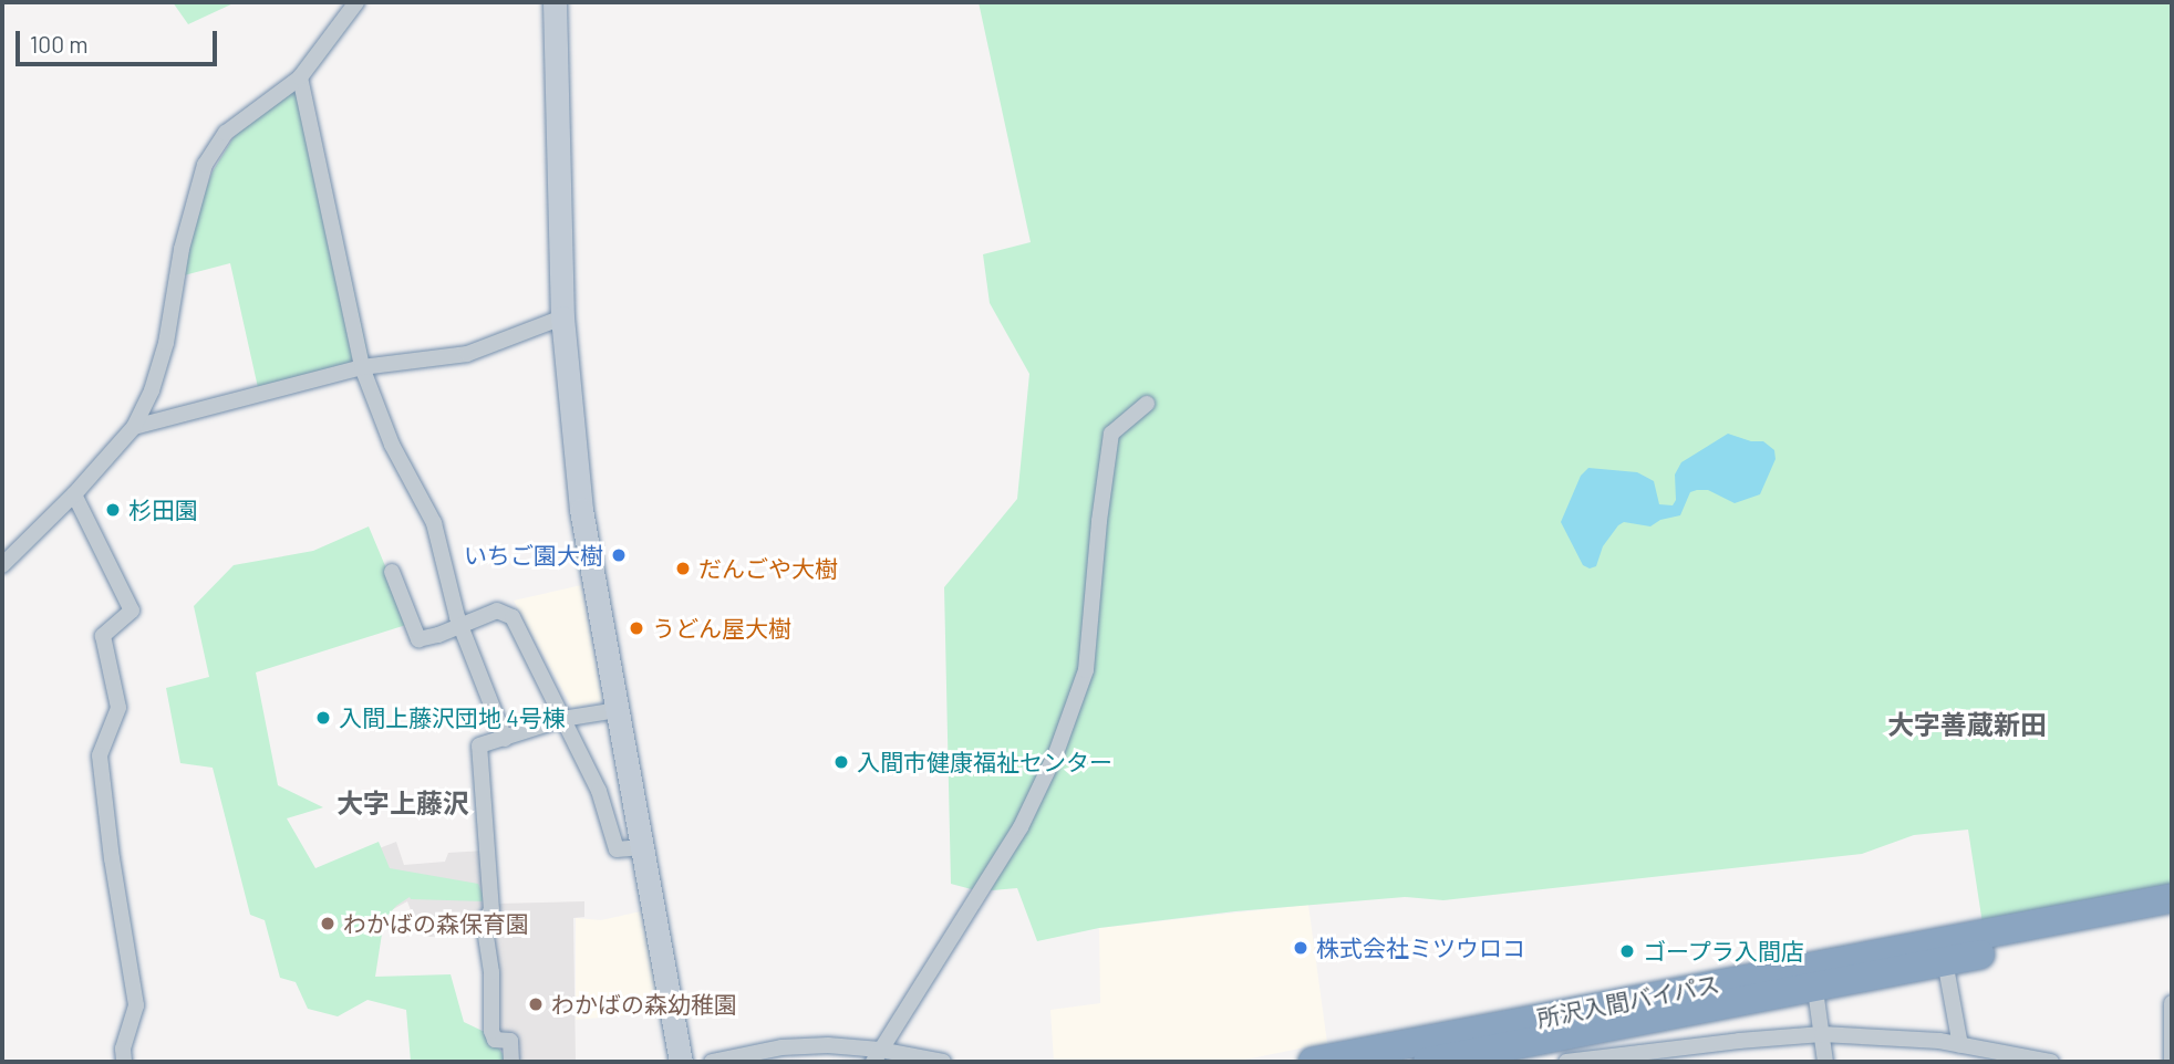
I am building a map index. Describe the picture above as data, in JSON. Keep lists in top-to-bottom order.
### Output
{
  "streets": {
    "highway": ["所沢入間バイパス"]
  },
  "districts": ["大字善蔵新田", "大字上藤沢"],
  "places": [
    "杉田園",
    "いちご園大樹",
    "だんごや大樹",
    "うどん屋大樹",
    "入間上藤沢団地 4号棟",
    "入間市健康福祉センター",
    "わかばの森保育園",
    "株式会社ミツウロコ",
    "ゴープラ入間店",
    "わかばの森幼稚園"
  ],
  "scale_bar": "100 m"
}
